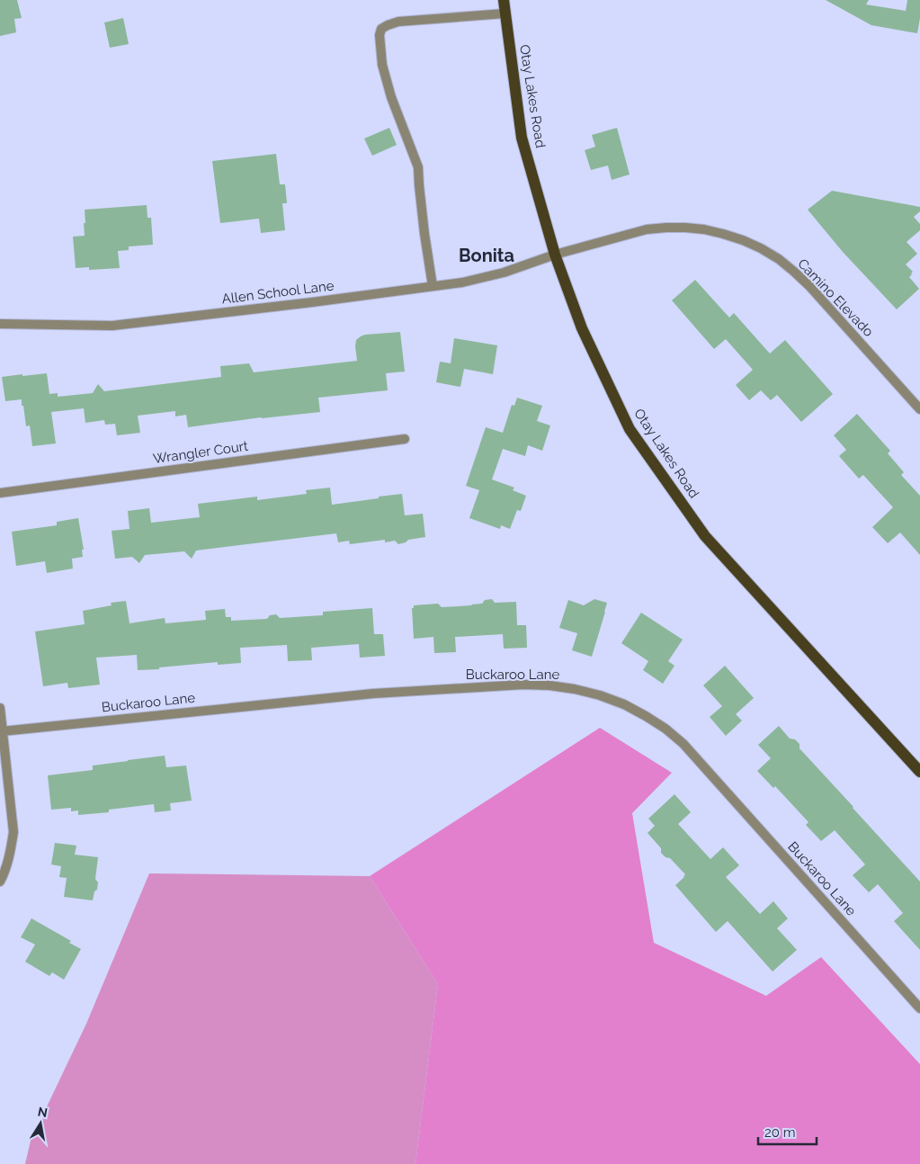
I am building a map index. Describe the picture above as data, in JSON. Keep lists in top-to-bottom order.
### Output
{
  "streets": {
    "main road": ["Otay Lakes Road"],
    "street": [
      "Allen School Lane",
      "Camino Elevado",
      "Wrangler Court",
      "Buckaroo Lane"
    ]
  },
  "crossings": [
    ["Otay Lakes Road", "Allen School Lane"],
    ["Otay Lakes Road", "Camino Elevado"],
    ["Allen School Lane", "Camino Elevado"]
  ],
  "districts": ["Bonita"],
  "scale_bar": "20 m",
  "north": "top"
}
